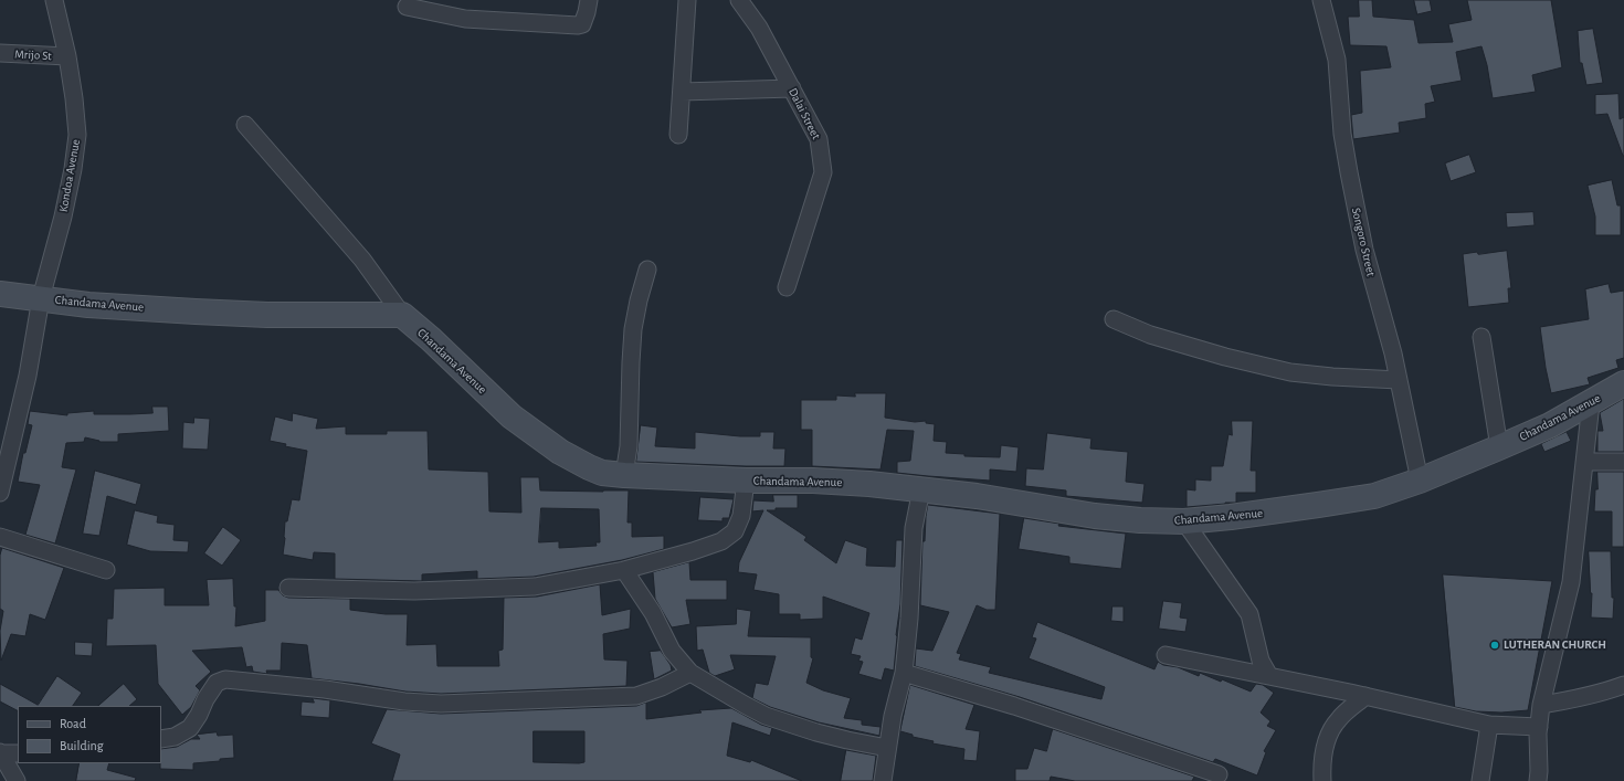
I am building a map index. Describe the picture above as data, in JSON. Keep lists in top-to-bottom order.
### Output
{
  "streets": {
    "street": [
      "Mrijo St",
      "Dalai Street",
      "Kondoa Avenue",
      "Songoro Street",
      "Chandama Avenue"
    ]
  },
  "crossings": [
    ["Mrijo St", "Kondoa Avenue"],
    ["Kondoa Avenue", "Chandama Avenue"],
    ["Songoro Street", "Chandama Avenue"]
  ],
  "places": ["LUTHERAN CHURCH"],
  "legend": ["Road", "Building"]
}
